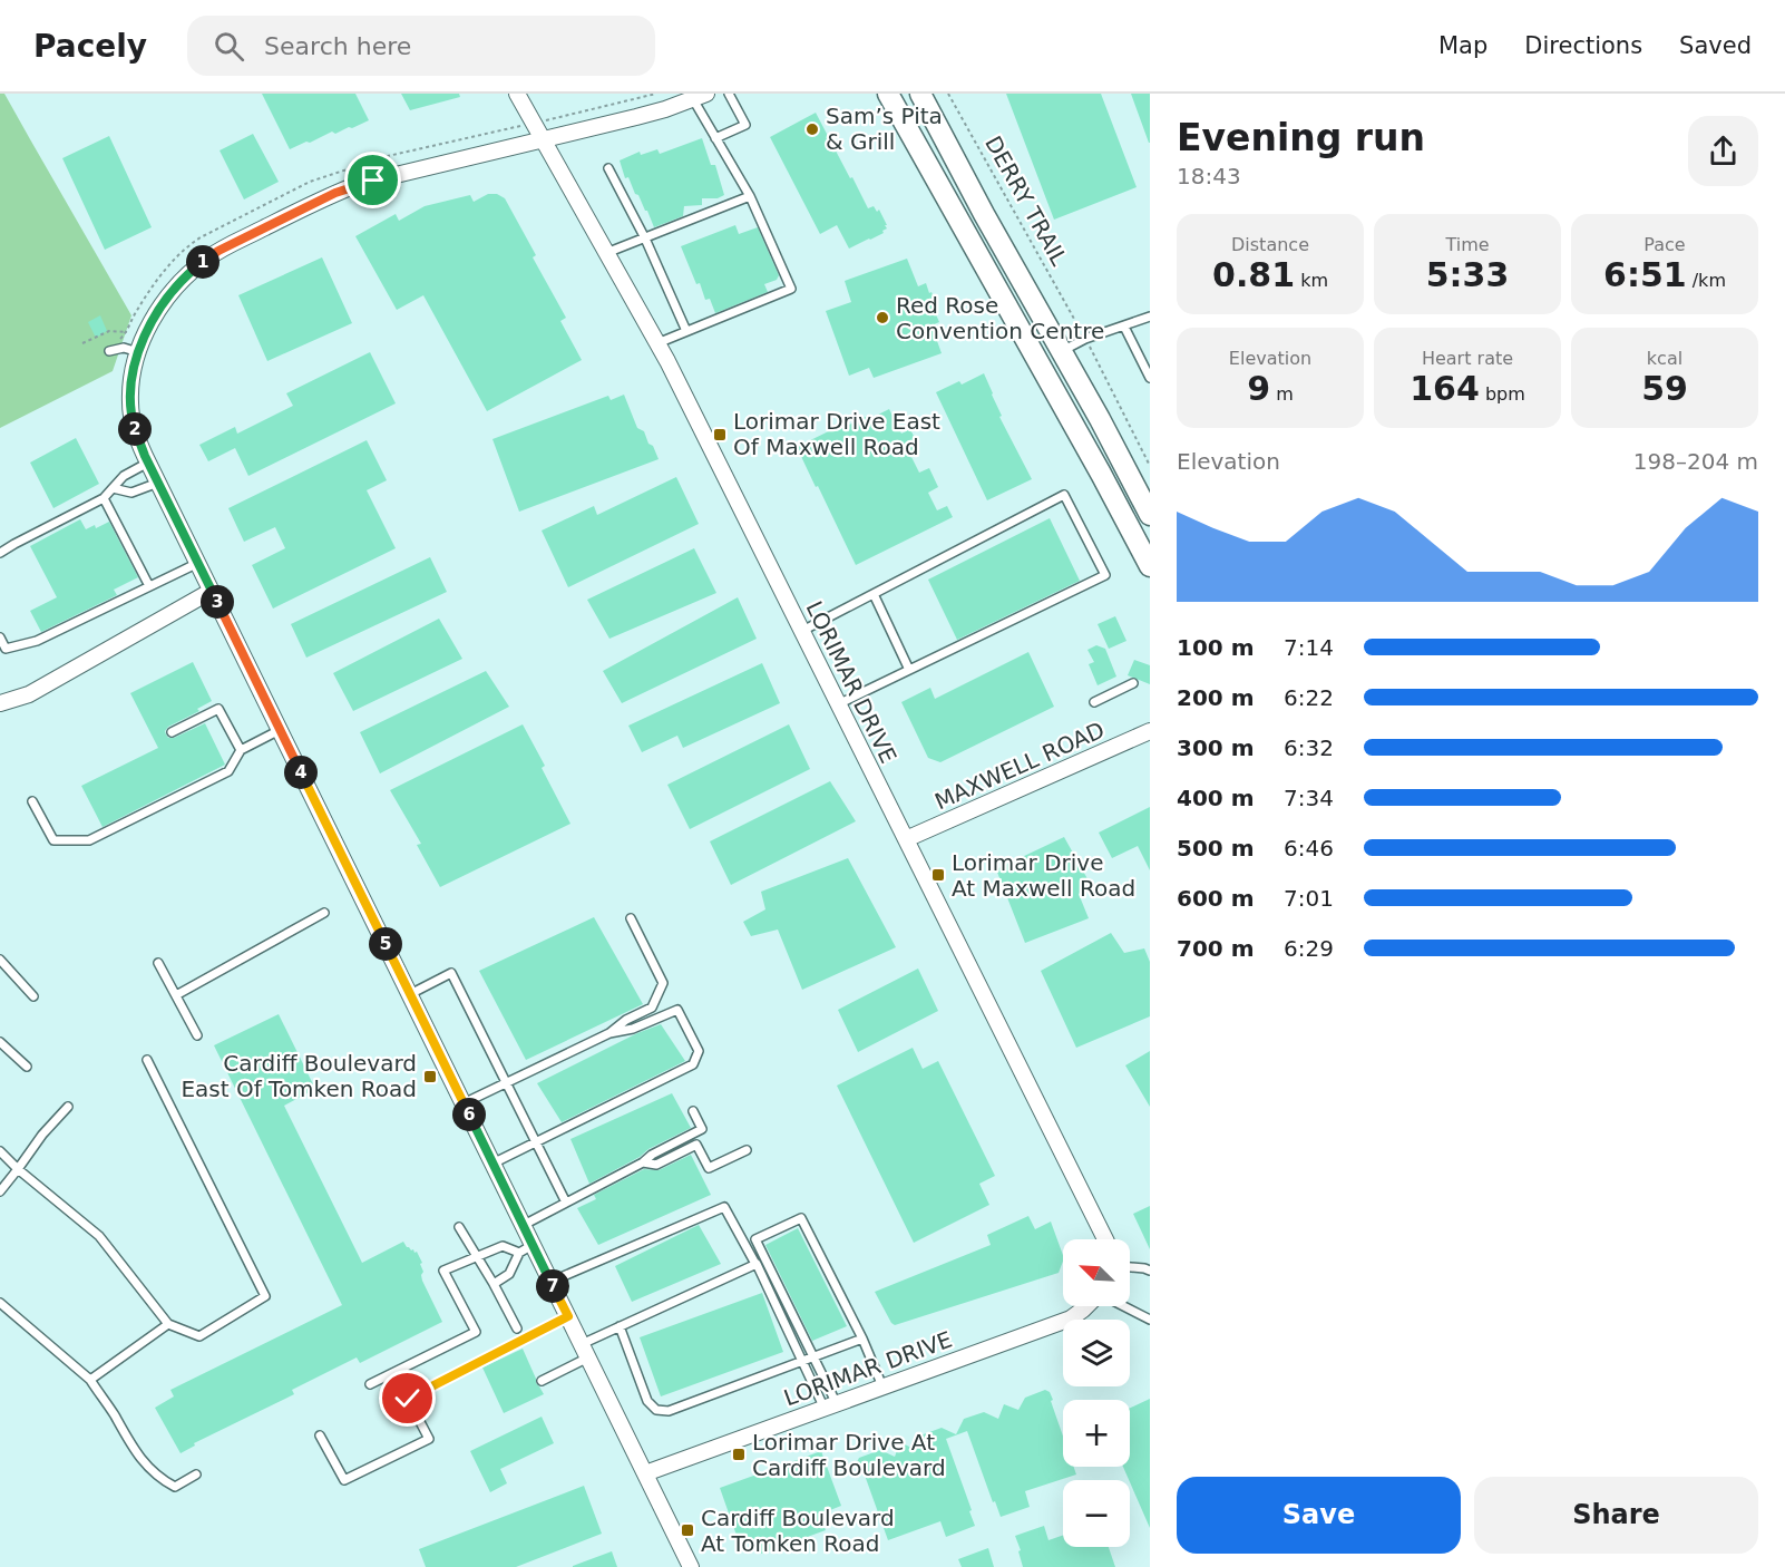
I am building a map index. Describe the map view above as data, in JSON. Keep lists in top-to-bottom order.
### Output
{
  "streets": {
    "street": ["LORIMAR DRIVE", "MAXWELL ROAD"],
    "path": ["DERRY TRAIL"]
  },
  "crossings": [
    ["LORIMAR DRIVE", "MAXWELL ROAD"]
  ],
  "places": {
    "other": ["Sam’s Pita & Grill", "Red Rose Convention Centre"],
    "transit": [
      "Lorimar Drive East Of Maxwell Road",
      "Lorimar Drive At Maxwell Road",
      "Cardiff Boulevard East Of Tomken Road",
      "Lorimar Drive At Cardiff Boulevard",
      "Cardiff Boulevard At Tomken Road"
    ]
  },
  "north": "top left",
  "page": {
    "header": "Pacely",
    "search": "Search here",
    "nav": ["Map", "Directions", "Saved"],
    "heading": ["Evening run", "18:43"],
    "stats": [
      ["Distance", "0.81 km"],
      ["Time", "5:33"],
      ["Pace", "6:51 /km"],
      ["Elevation", "9 m"],
      ["Heart rate", "164 bpm"],
      ["kcal", "59"]
    ],
    "pins": [
      "1",
      "2",
      "3",
      "4",
      "5",
      "6",
      "7"
    ],
    "chart": ["Elevation", "198–204 m"],
    "list": [
      {
        "name": "100 m",
        "note": "7:14"
      },
      {
        "name": "200 m",
        "note": "6:22"
      },
      {
        "name": "300 m",
        "note": "6:32"
      },
      {
        "name": "400 m",
        "note": "7:34"
      },
      {
        "name": "500 m",
        "note": "6:46"
      },
      {
        "name": "600 m",
        "note": "7:01"
      },
      {
        "name": "700 m",
        "note": "6:29"
      }
    ],
    "map_buttons": ["+", "−"],
    "buttons": ["Save", "Share"]
  }
}
